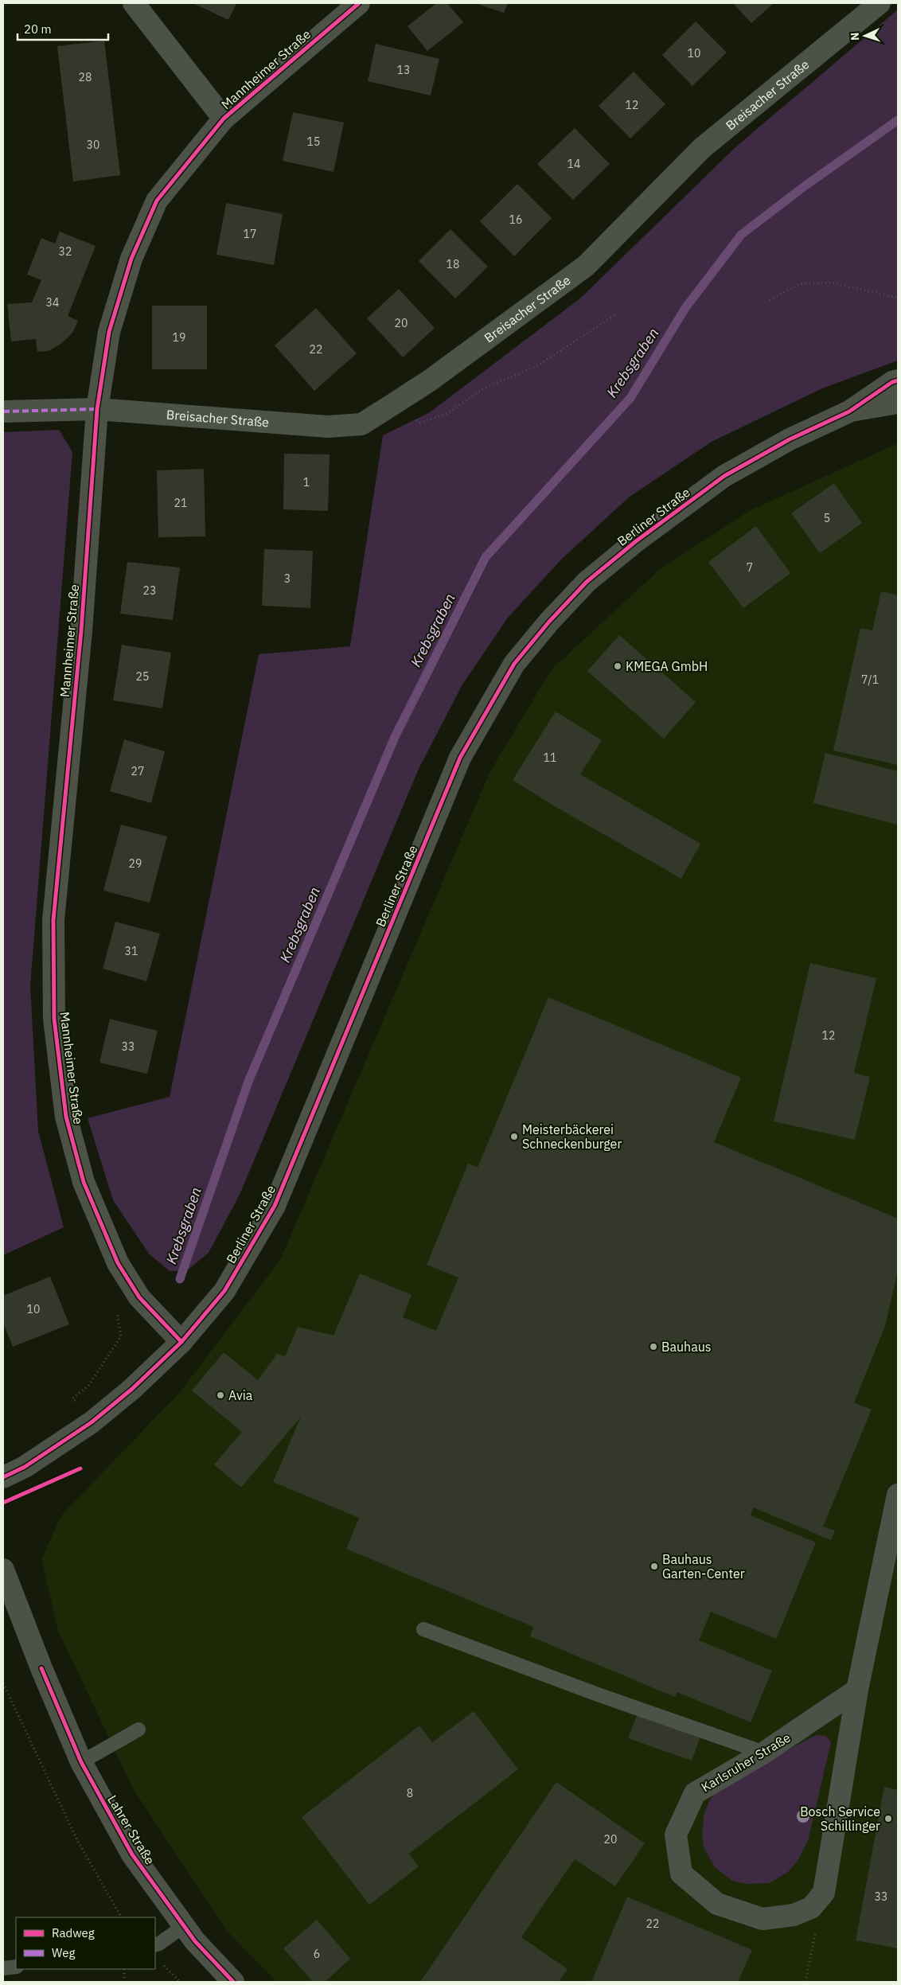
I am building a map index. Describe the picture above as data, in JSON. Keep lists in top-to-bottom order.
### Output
{
  "streets": {
    "street": [
      "Mannheimer Straße",
      "Breisacher Straße",
      "Berliner Straße",
      "Karlsruher Straße",
      "Lahrer Straße"
    ]
  },
  "crossings": [
    ["Mannheimer Straße", "Breisacher Straße"],
    ["Mannheimer Straße", "Berliner Straße"]
  ],
  "water": ["Krebsgraben"],
  "places": [
    "KMEGA GmbH",
    "Meisterbäckerei Schneckenburger",
    "Bauhaus",
    "Avia",
    "Bauhaus Garten-Center",
    "Bosch Service Schillinger"
  ],
  "house_numbers": [
    "10",
    "13",
    "28",
    "12",
    "15",
    "30",
    "14",
    "16",
    "17",
    "32",
    "18",
    "34",
    "20",
    "19",
    "22",
    "1",
    "21",
    "5",
    "7",
    "3",
    "23",
    "25",
    "7/1",
    "11",
    "27",
    "29",
    "31",
    "12",
    "33",
    "10",
    "8",
    "20",
    "33",
    "22",
    "6"
  ],
  "legend": ["Radweg", "Weg"],
  "scale_bar": "20 m",
  "north": "left"
}
